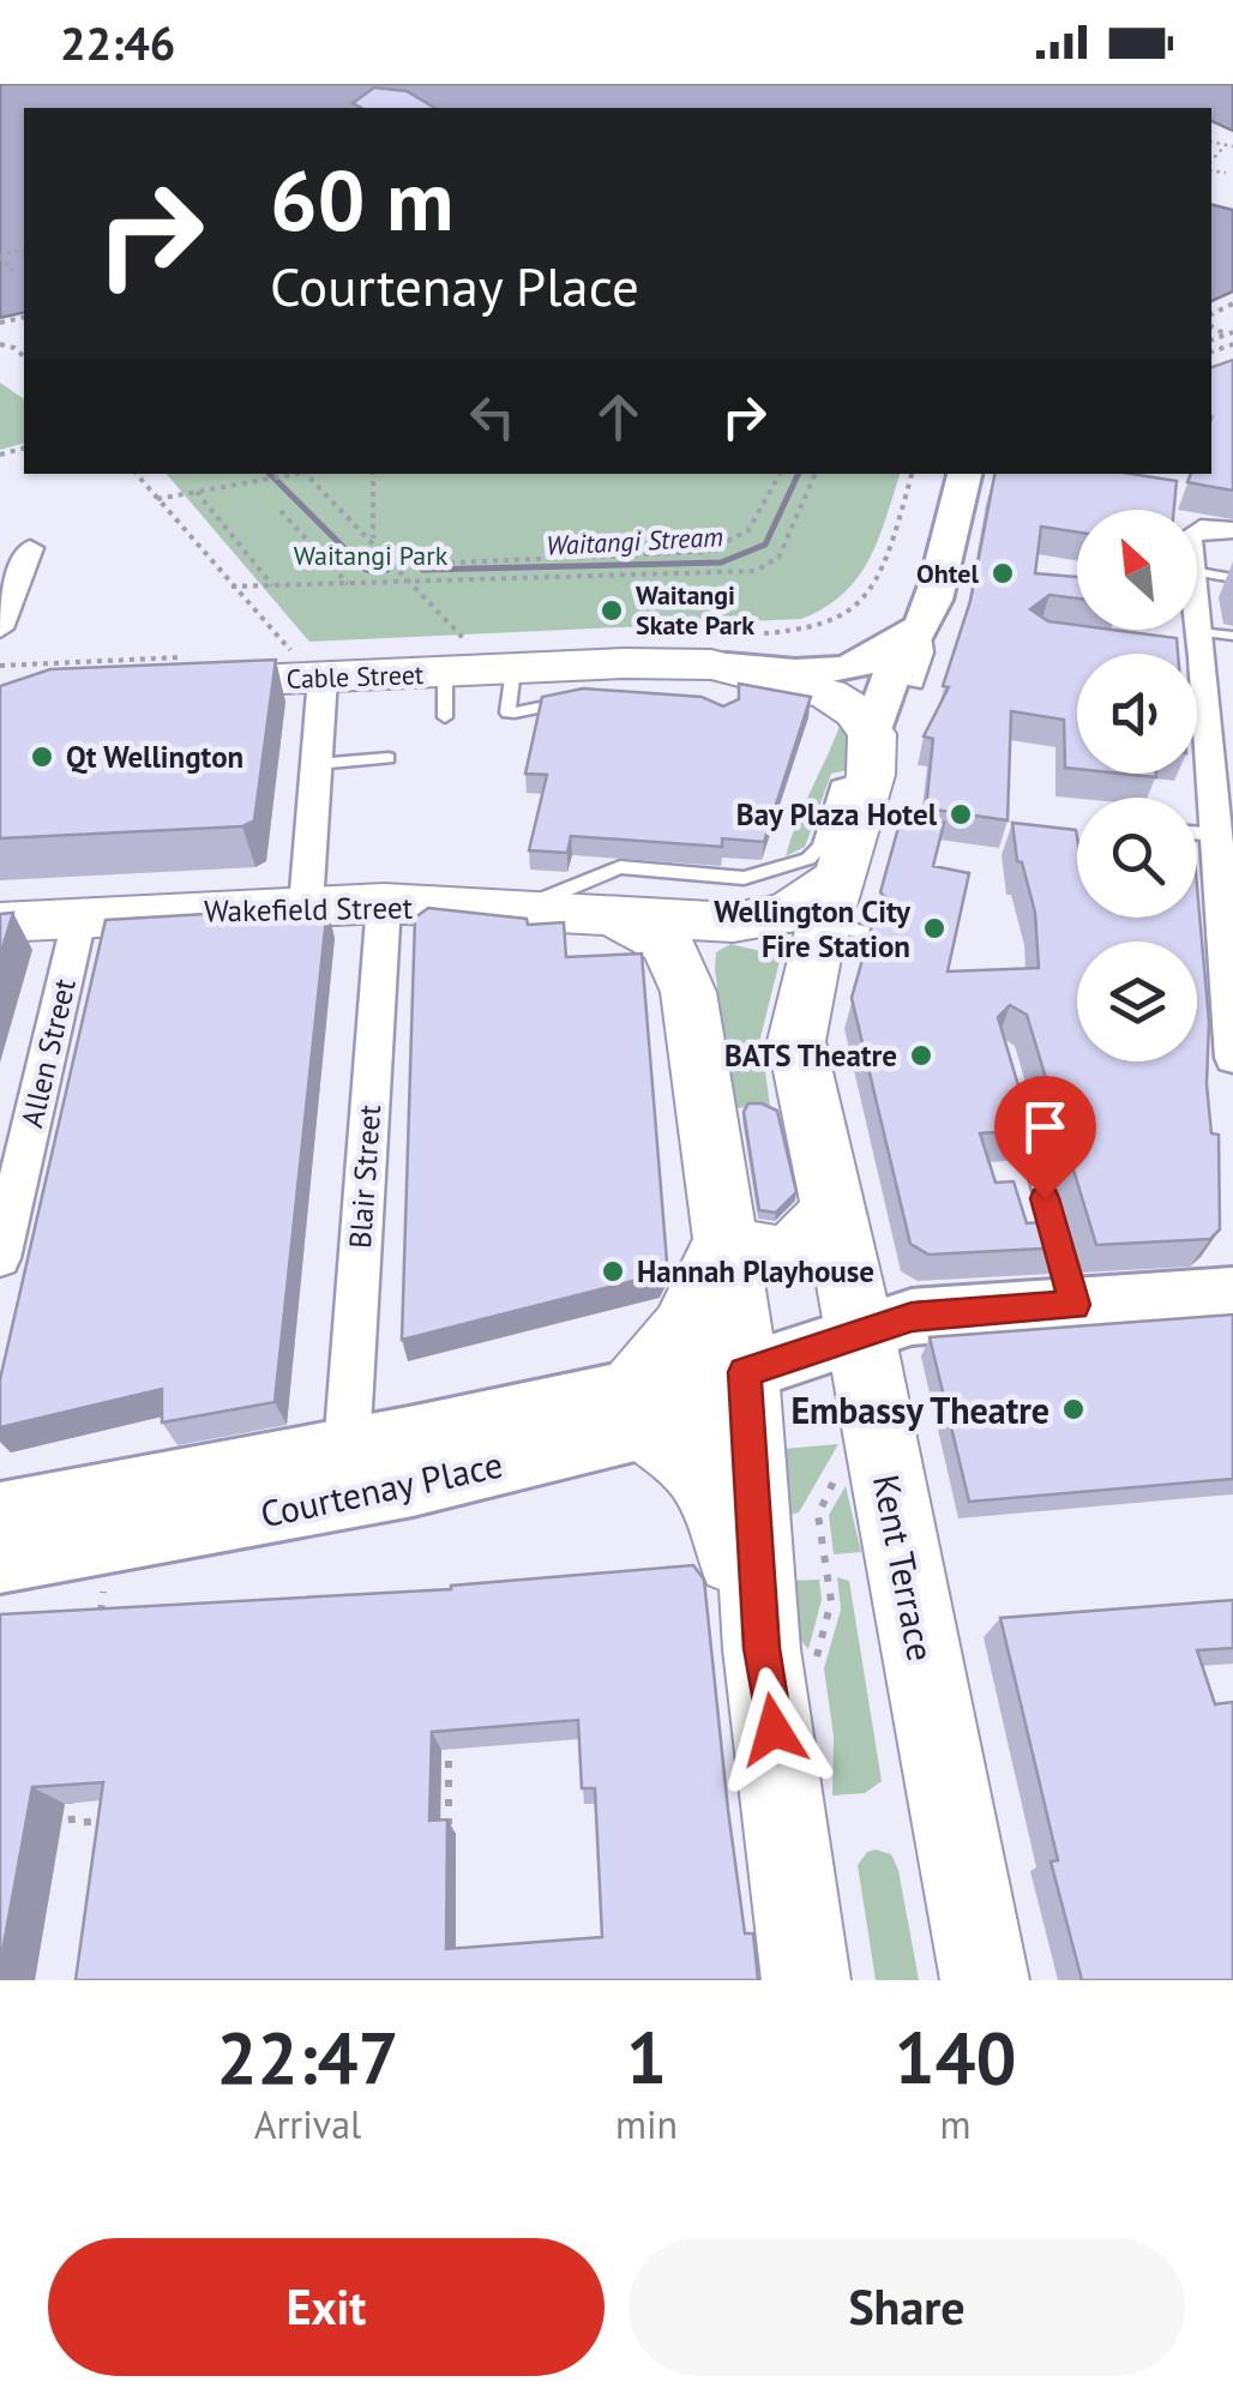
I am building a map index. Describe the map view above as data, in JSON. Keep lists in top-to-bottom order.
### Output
{
  "streets": {
    "main road": ["Cable Street", "Wakefield Street", "Kent Terrace"],
    "street": ["Allen Street", "Blair Street", "Courtenay Place"]
  },
  "crossings": [
    ["Cable Street", "Kent Terrace"],
    ["Wakefield Street", "Allen Street"],
    ["Wakefield Street", "Blair Street"],
    ["Wakefield Street", "Kent Terrace"],
    ["Blair Street", "Courtenay Place"],
    ["Courtenay Place", "Kent Terrace"]
  ],
  "water": ["Waitangi Stream"],
  "parks": ["Waitangi Park"],
  "places": [
    "Ohtel",
    "Waitangi Skate Park",
    "Qt Wellington",
    "Bay Plaza Hotel",
    "Wellington City Fire Station",
    "BATS Theatre",
    "Hannah Playhouse",
    "Embassy Theatre"
  ],
  "north": "top left",
  "page": {
    "status": "22:46",
    "turn": ["60 m", "Courtenay Place"],
    "eta": [
      "22:47",
      "Arrival",
      "1",
      "min",
      "140",
      "m"
    ],
    "buttons": ["Exit", "Share"]
  }
}
